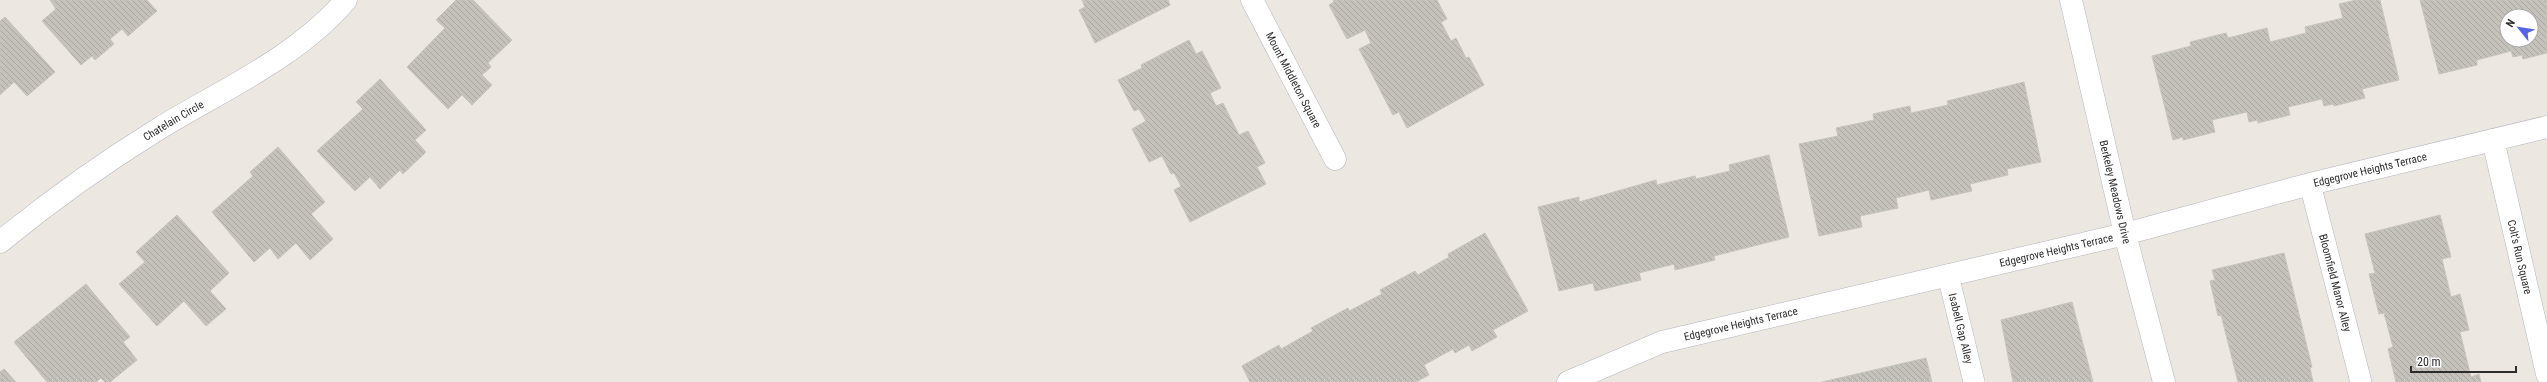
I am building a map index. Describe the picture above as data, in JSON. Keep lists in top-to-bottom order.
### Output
{
  "streets": {
    "street": [
      "Mount Middleton Square",
      "Chatelain Circle",
      "Edgegrove Heights Terrace",
      "Berkeley Meadows Drive",
      "Colt's Run Square"
    ],
    "lane": ["Bloomfield Manor Alley", "Isabell Gap Alley"]
  },
  "crossings": [
    ["Edgegrove Heights Terrace", "Berkeley Meadows Drive"],
    ["Edgegrove Heights Terrace", "Colt's Run Square"],
    ["Edgegrove Heights Terrace", "Bloomfield Manor Alley"],
    ["Edgegrove Heights Terrace", "Isabell Gap Alley"]
  ],
  "scale_bar": "20 m",
  "north": "top left"
}
